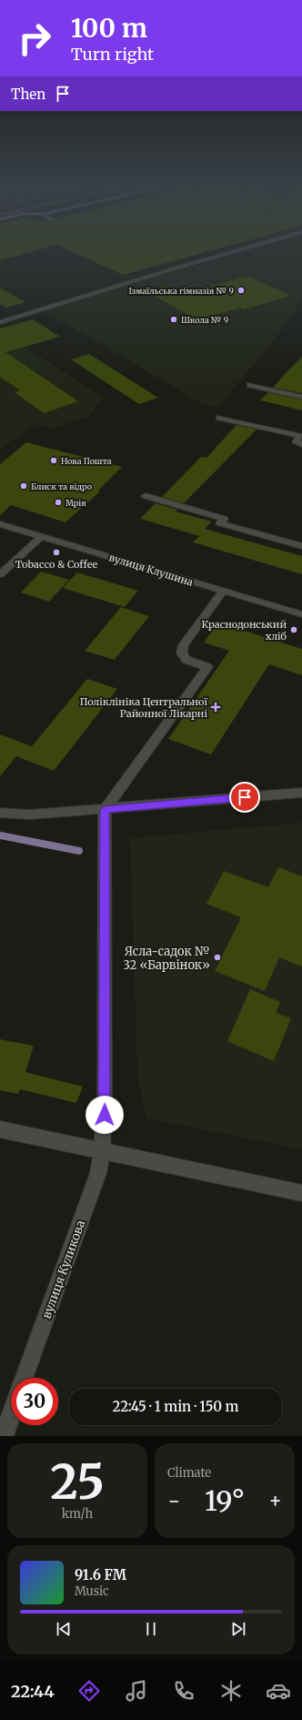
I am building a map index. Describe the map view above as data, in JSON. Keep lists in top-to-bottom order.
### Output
{
  "streets": {
    "street": ["вулиця Клушина", "вулиця Куликова"]
  },
  "places": {
    "other": [
      "Ізмаїльська гімназія № 9",
      "Школа № 9",
      "Нова Пошта",
      "Блиск та відро",
      "Мрія",
      "Tobacco & Coffee",
      "Краснодонський хліб",
      "Ясла-садок № 32 «Барвінок»"
    ],
    "health": ["Поліклініка Центральної Районної Лікарні"]
  },
  "page": {
    "turn": ["100 m", "Turn right"],
    "then": "Then",
    "limit": "30",
    "trip": "22:45 · 1 min · 150 m",
    "tile": [
      ["25", "km/h"],
      "Climate"
    ],
    "heat": ["−", "19°", "+"],
    "song": ["91.6 FM", "Music"],
    "tabs": "22:44"
  }
}
